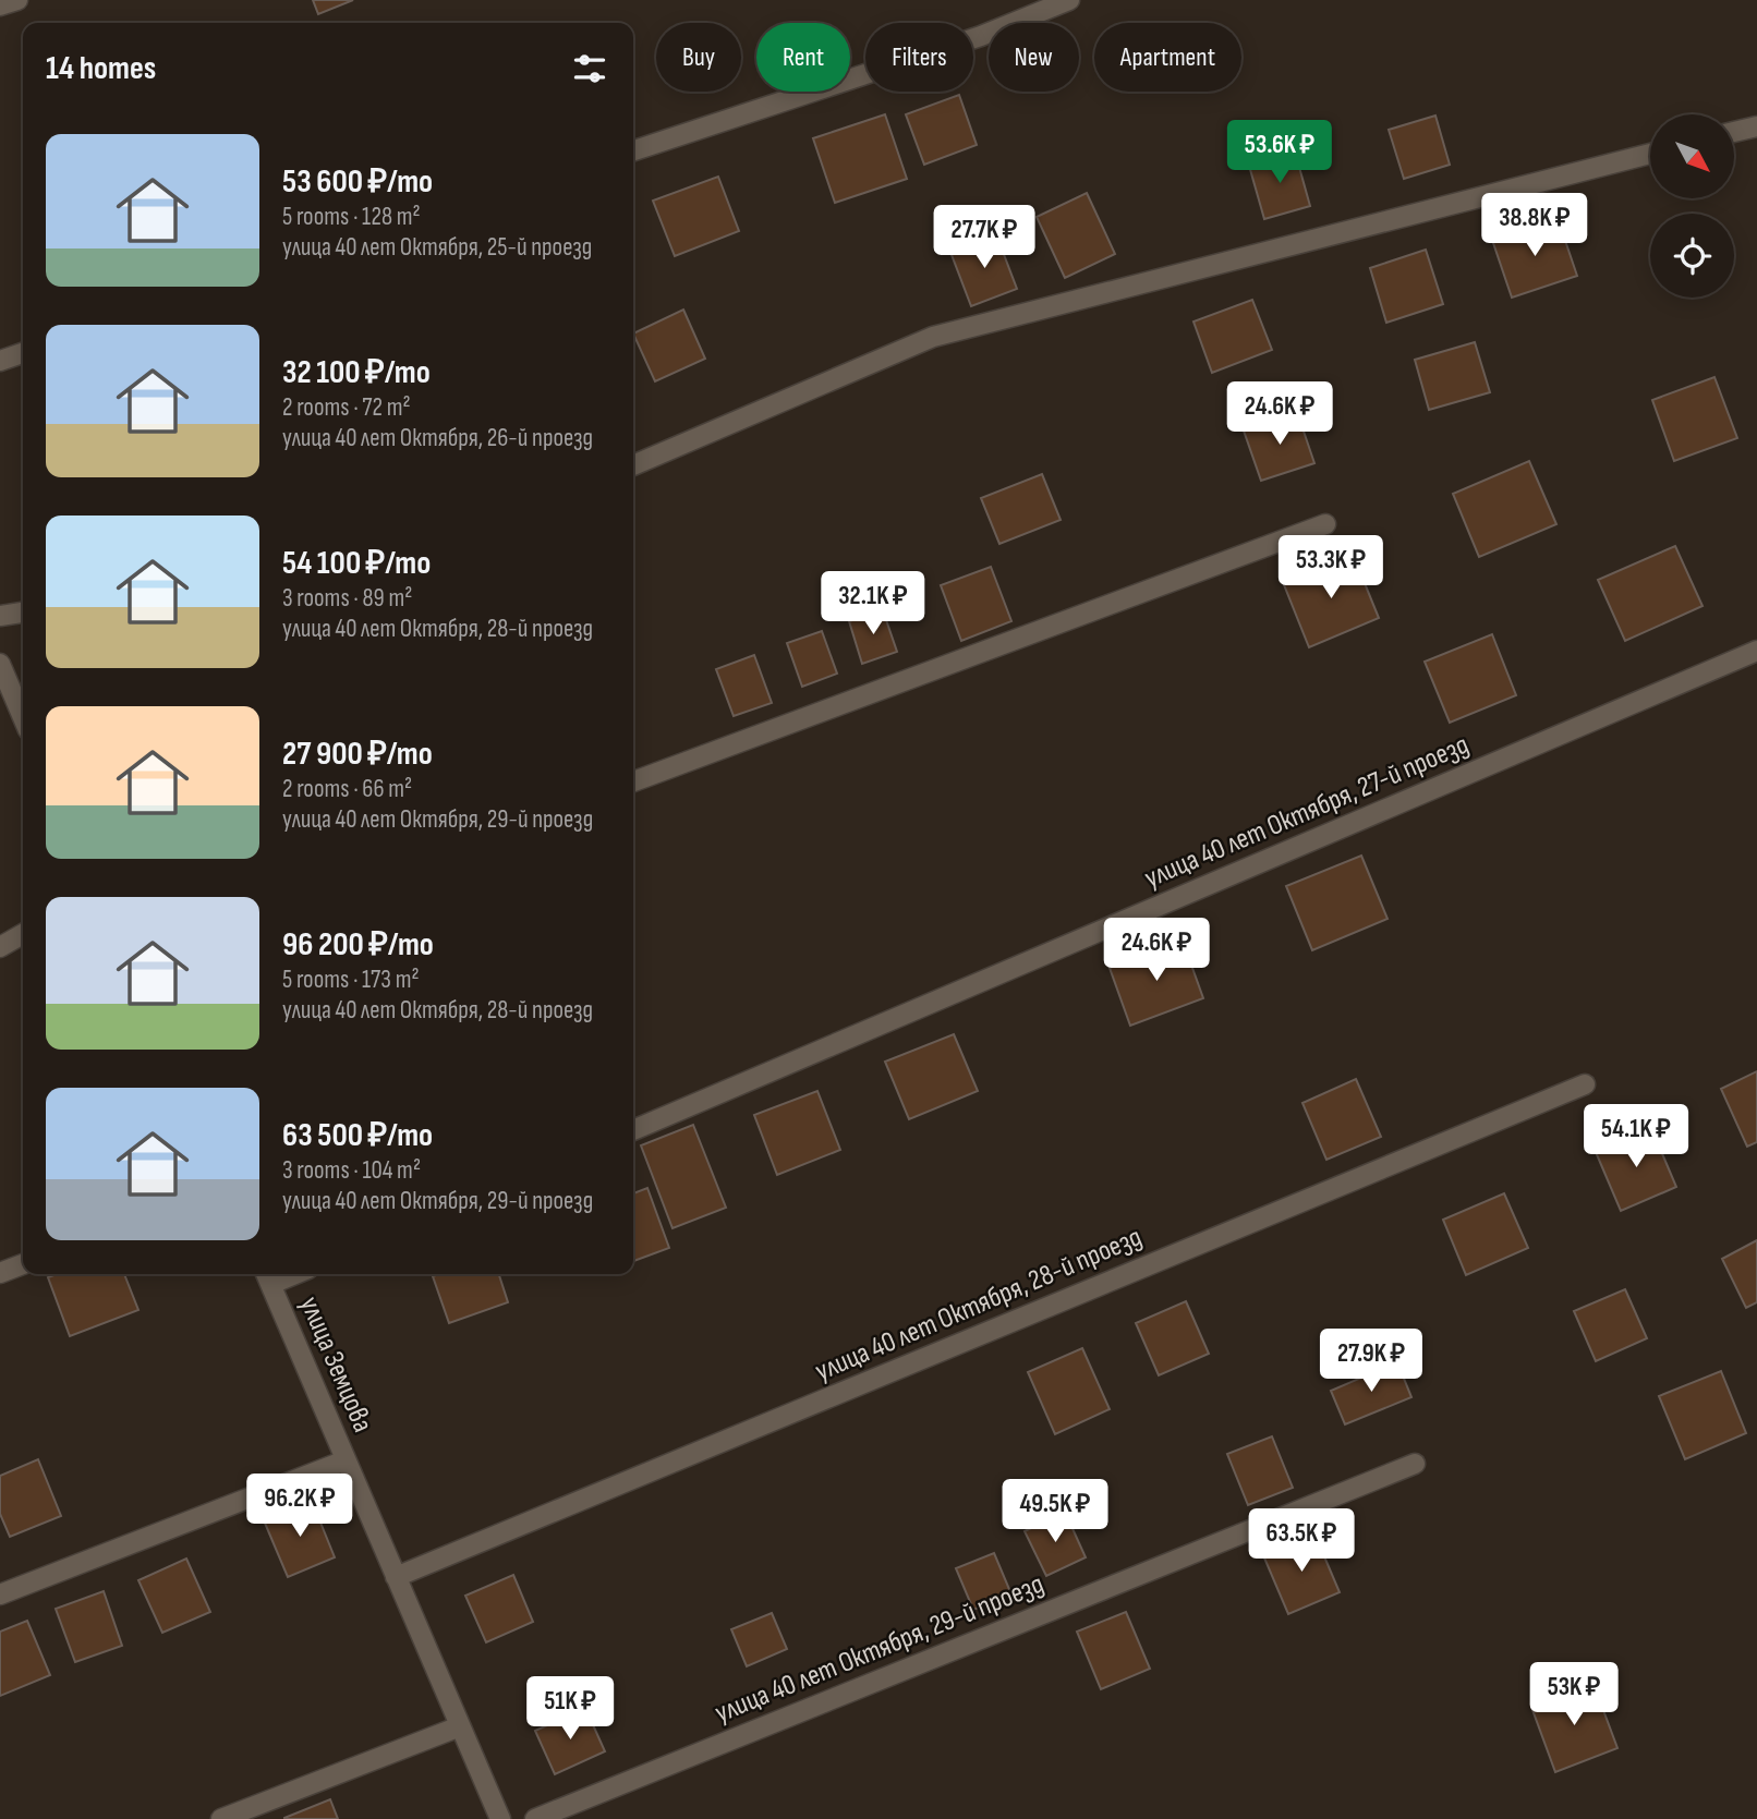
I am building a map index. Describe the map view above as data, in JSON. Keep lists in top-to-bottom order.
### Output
{
  "streets": {
    "street": [
      "улица 40 лет Октября, 27-й проезд",
      "улица 40 лет Октября, 28-й проезд",
      "улица Земцова",
      "улица 40 лет Октября, 29-й проезд"
    ]
  },
  "crossings": [
    ["улица 40 лет Октября, 28-й проезд", "улица Земцова"]
  ],
  "north": "bottom right",
  "page": {
    "chip": [
      "Buy",
      "Rent",
      "Filters",
      "New",
      "Apartment"
    ],
    "heading": "14 homes",
    "list": [
      {
        "name": "53 600 ₽/mo",
        "note": "5 rooms · 128 m² · улица 40 лет Октября, 25-й проезд"
      },
      {
        "name": "32 100 ₽/mo",
        "note": "2 rooms · 72 m² · улица 40 лет Октября, 26-й проезд"
      },
      {
        "name": "54 100 ₽/mo",
        "note": "3 rooms · 89 m² · улица 40 лет Октября, 28-й проезд"
      },
      {
        "name": "27 900 ₽/mo",
        "note": "2 rooms · 66 m² · улица 40 лет Октября, 29-й проезд"
      },
      {
        "name": "96 200 ₽/mo",
        "note": "5 rooms · 173 m² · улица 40 лет Октября, 28-й проезд"
      },
      {
        "name": "63 500 ₽/mo",
        "note": "3 rooms · 104 m² · улица 40 лет Октября, 29-й проезд"
      }
    ],
    "price": [
      "53.6K ₽",
      "38.8K ₽",
      "27.7K ₽",
      "24.6K ₽",
      "53.3K ₽",
      "32.1K ₽",
      "24.6K ₽",
      "54.1K ₽",
      "27.9K ₽",
      "96.2K ₽",
      "49.5K ₽",
      "63.5K ₽",
      "53K ₽",
      "51K ₽"
    ]
  }
}
